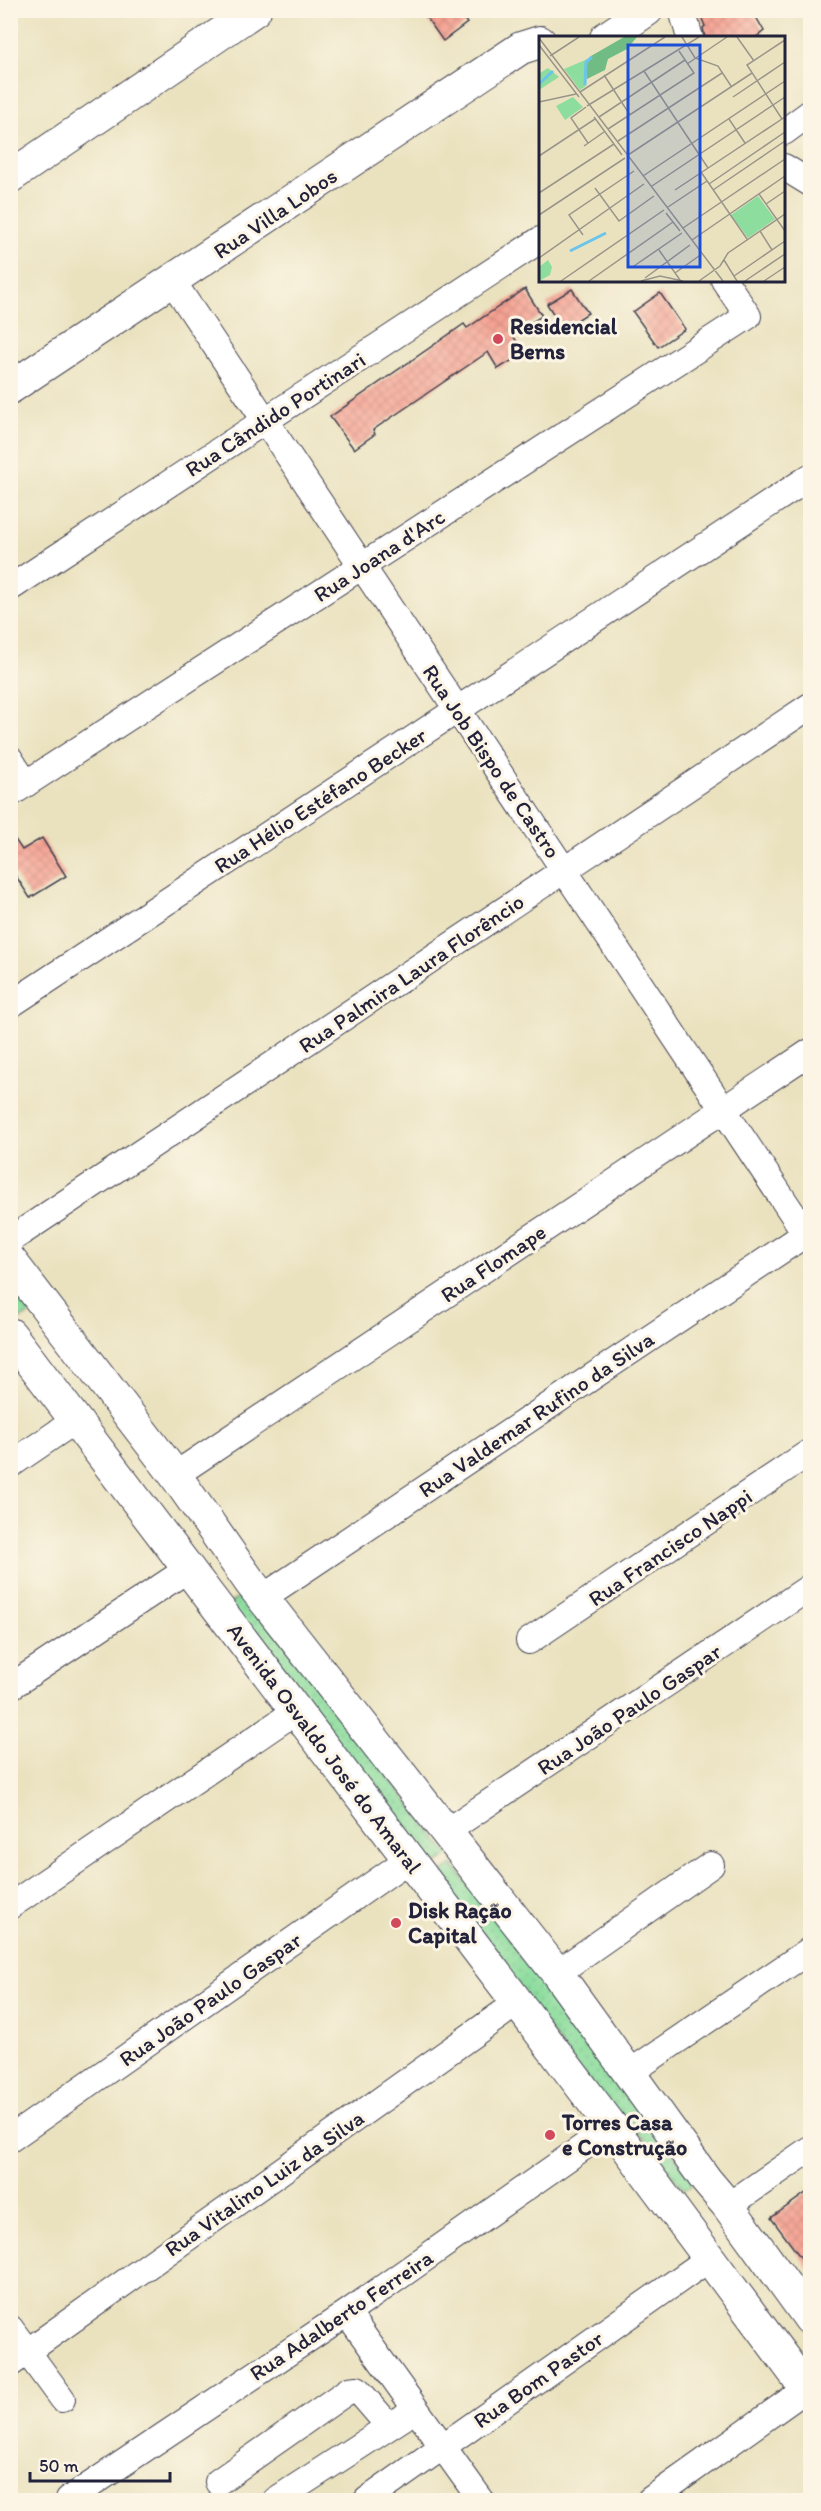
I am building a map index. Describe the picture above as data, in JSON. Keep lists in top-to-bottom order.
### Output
{
  "streets": {
    "main road": ["Rua Villa Lobos", "Avenida Osvaldo José do Amaral"],
    "street": [
      "Rua Cândido Portinari",
      "Rua Joana d'Arc",
      "Rua Job Bispo de Castro",
      "Rua Hélio Estéfano Becker",
      "Rua Palmira Laura Florêncio",
      "Rua Flomape",
      "Rua Valdemar Rufino da Silva",
      "Rua Francisco Nappi",
      "Rua João Paulo Gaspar",
      "Rua Vitalino Luiz da Silva",
      "Rua Adalberto Ferreira",
      "Rua Bom Pastor"
    ]
  },
  "crossings": [
    ["Rua Villa Lobos", "Rua Job Bispo de Castro"],
    ["Rua Cândido Portinari", "Rua Job Bispo de Castro"],
    ["Rua Joana d'Arc", "Rua Job Bispo de Castro"],
    ["Rua Job Bispo de Castro", "Rua Hélio Estéfano Becker"],
    ["Rua Job Bispo de Castro", "Rua Palmira Laura Florêncio"],
    ["Rua Job Bispo de Castro", "Rua Flomape"],
    ["Rua Job Bispo de Castro", "Rua Valdemar Rufino da Silva"],
    ["Rua Flomape", "Avenida Osvaldo José do Amaral"],
    ["Rua Valdemar Rufino da Silva", "Avenida Osvaldo José do Amaral"],
    ["Rua João Paulo Gaspar", "Avenida Osvaldo José do Amaral"],
    ["Avenida Osvaldo José do Amaral", "Rua Vitalino Luiz da Silva"],
    ["Avenida Osvaldo José do Amaral", "Rua Adalberto Ferreira"],
    ["Avenida Osvaldo José do Amaral", "Rua Bom Pastor"]
  ],
  "places": ["Residencial Berns", "Disk Ração Capital", "Torres Casa e Construção"],
  "scale_bar": "50 m"
}
